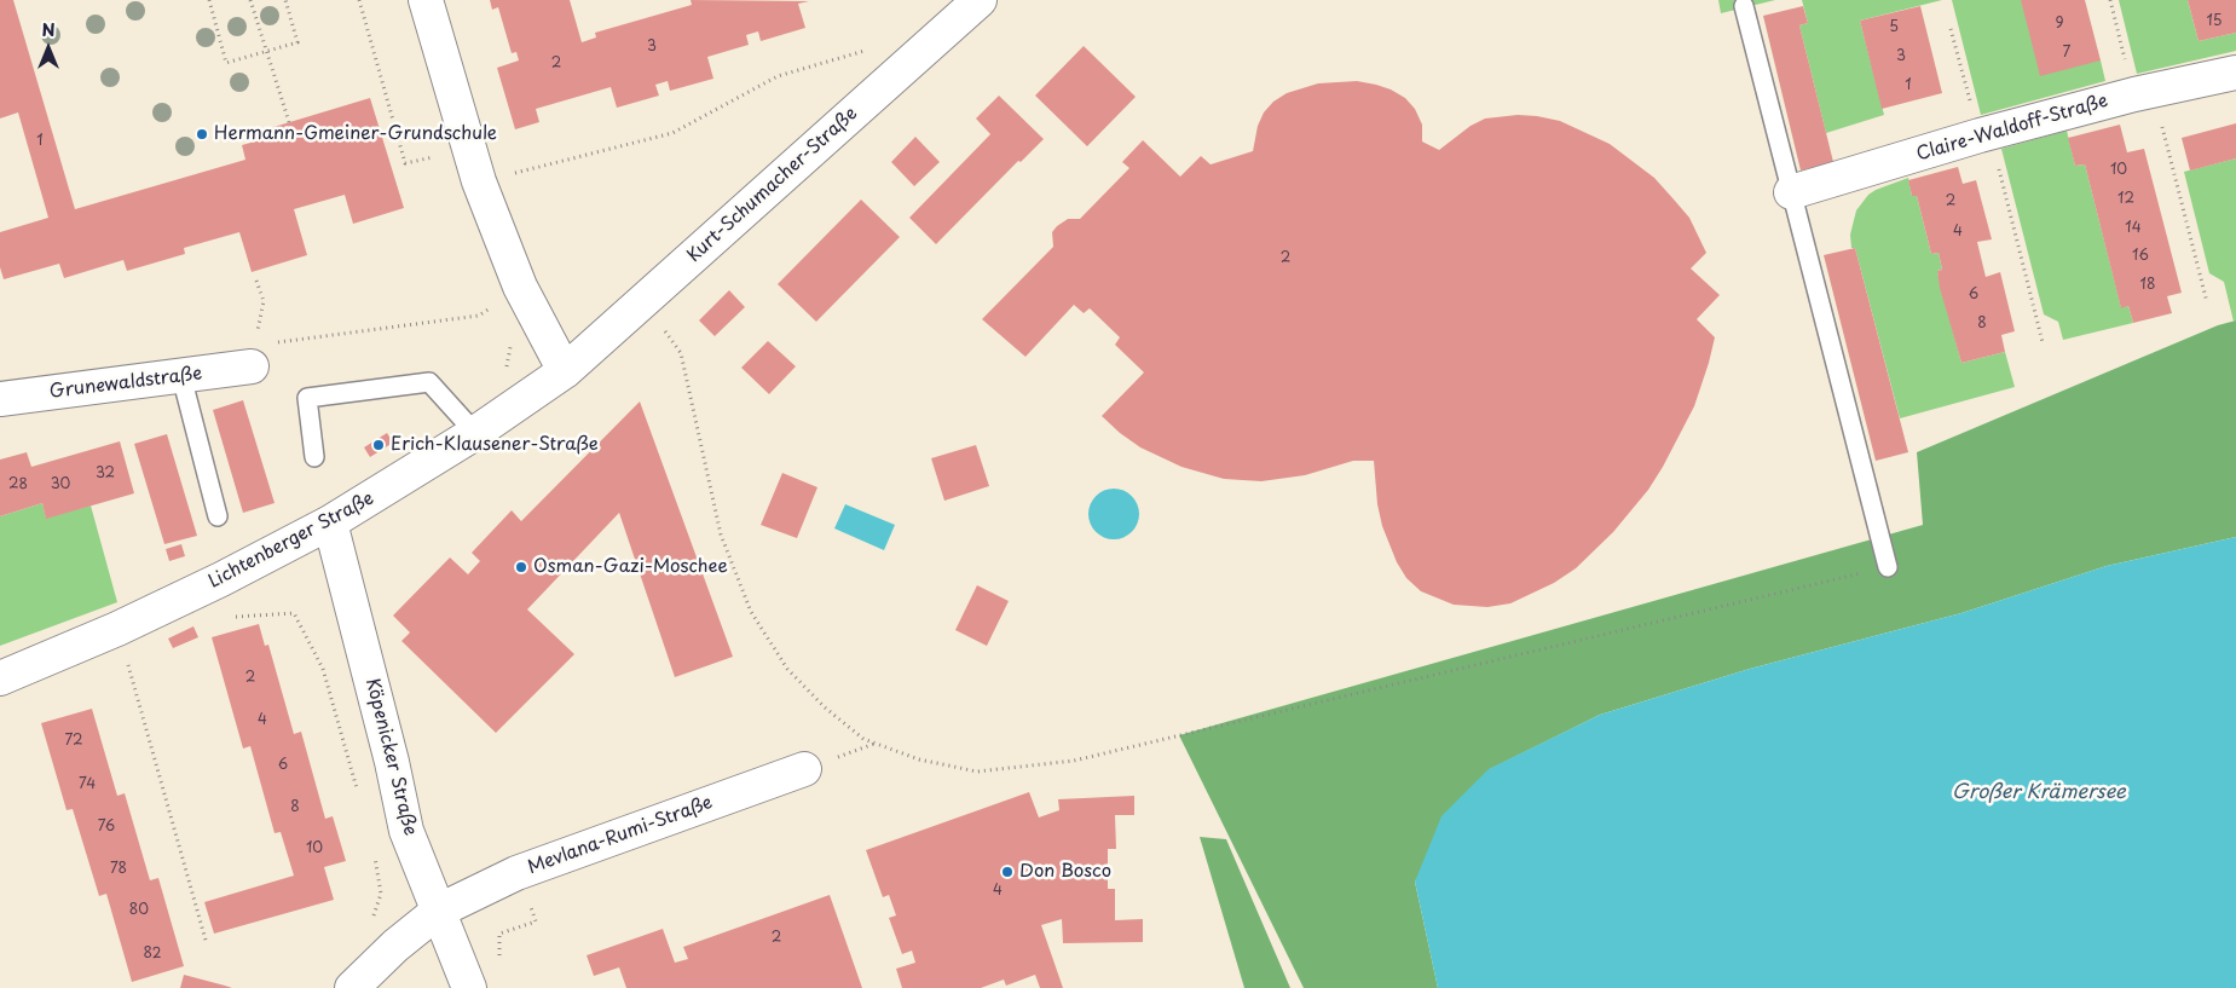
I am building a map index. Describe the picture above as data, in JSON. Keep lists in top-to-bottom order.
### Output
{
  "streets": {
    "street": [
      "Claire-Waldoff-Straße",
      "Kurt-Schumacher-Straße",
      "Grunewaldstraße",
      "Lichtenberger Straße",
      "Köpenicker Straße",
      "Mevlana-Rumi-Straße"
    ]
  },
  "crossings": [
    ["Kurt-Schumacher-Straße", "Lichtenberger Straße"],
    ["Lichtenberger Straße", "Köpenicker Straße"],
    ["Köpenicker Straße", "Mevlana-Rumi-Straße"]
  ],
  "water": ["Großer Krämersee"],
  "places": [
    "Hermann-Gmeiner-Grundschule",
    "Erich-Klausener-Straße",
    "Osman-Gazi-Moschee",
    "Don Bosco"
  ],
  "house_numbers": [
    "15",
    "9",
    "5",
    "3",
    "7",
    "3",
    "2",
    "1",
    "1",
    "10",
    "12",
    "2",
    "14",
    "4",
    "16",
    "2",
    "18",
    "6",
    "8",
    "32",
    "28",
    "30",
    "2",
    "4",
    "72",
    "6",
    "74",
    "8",
    "76",
    "10",
    "78",
    "4",
    "80",
    "2",
    "82"
  ],
  "north": "top"
}
